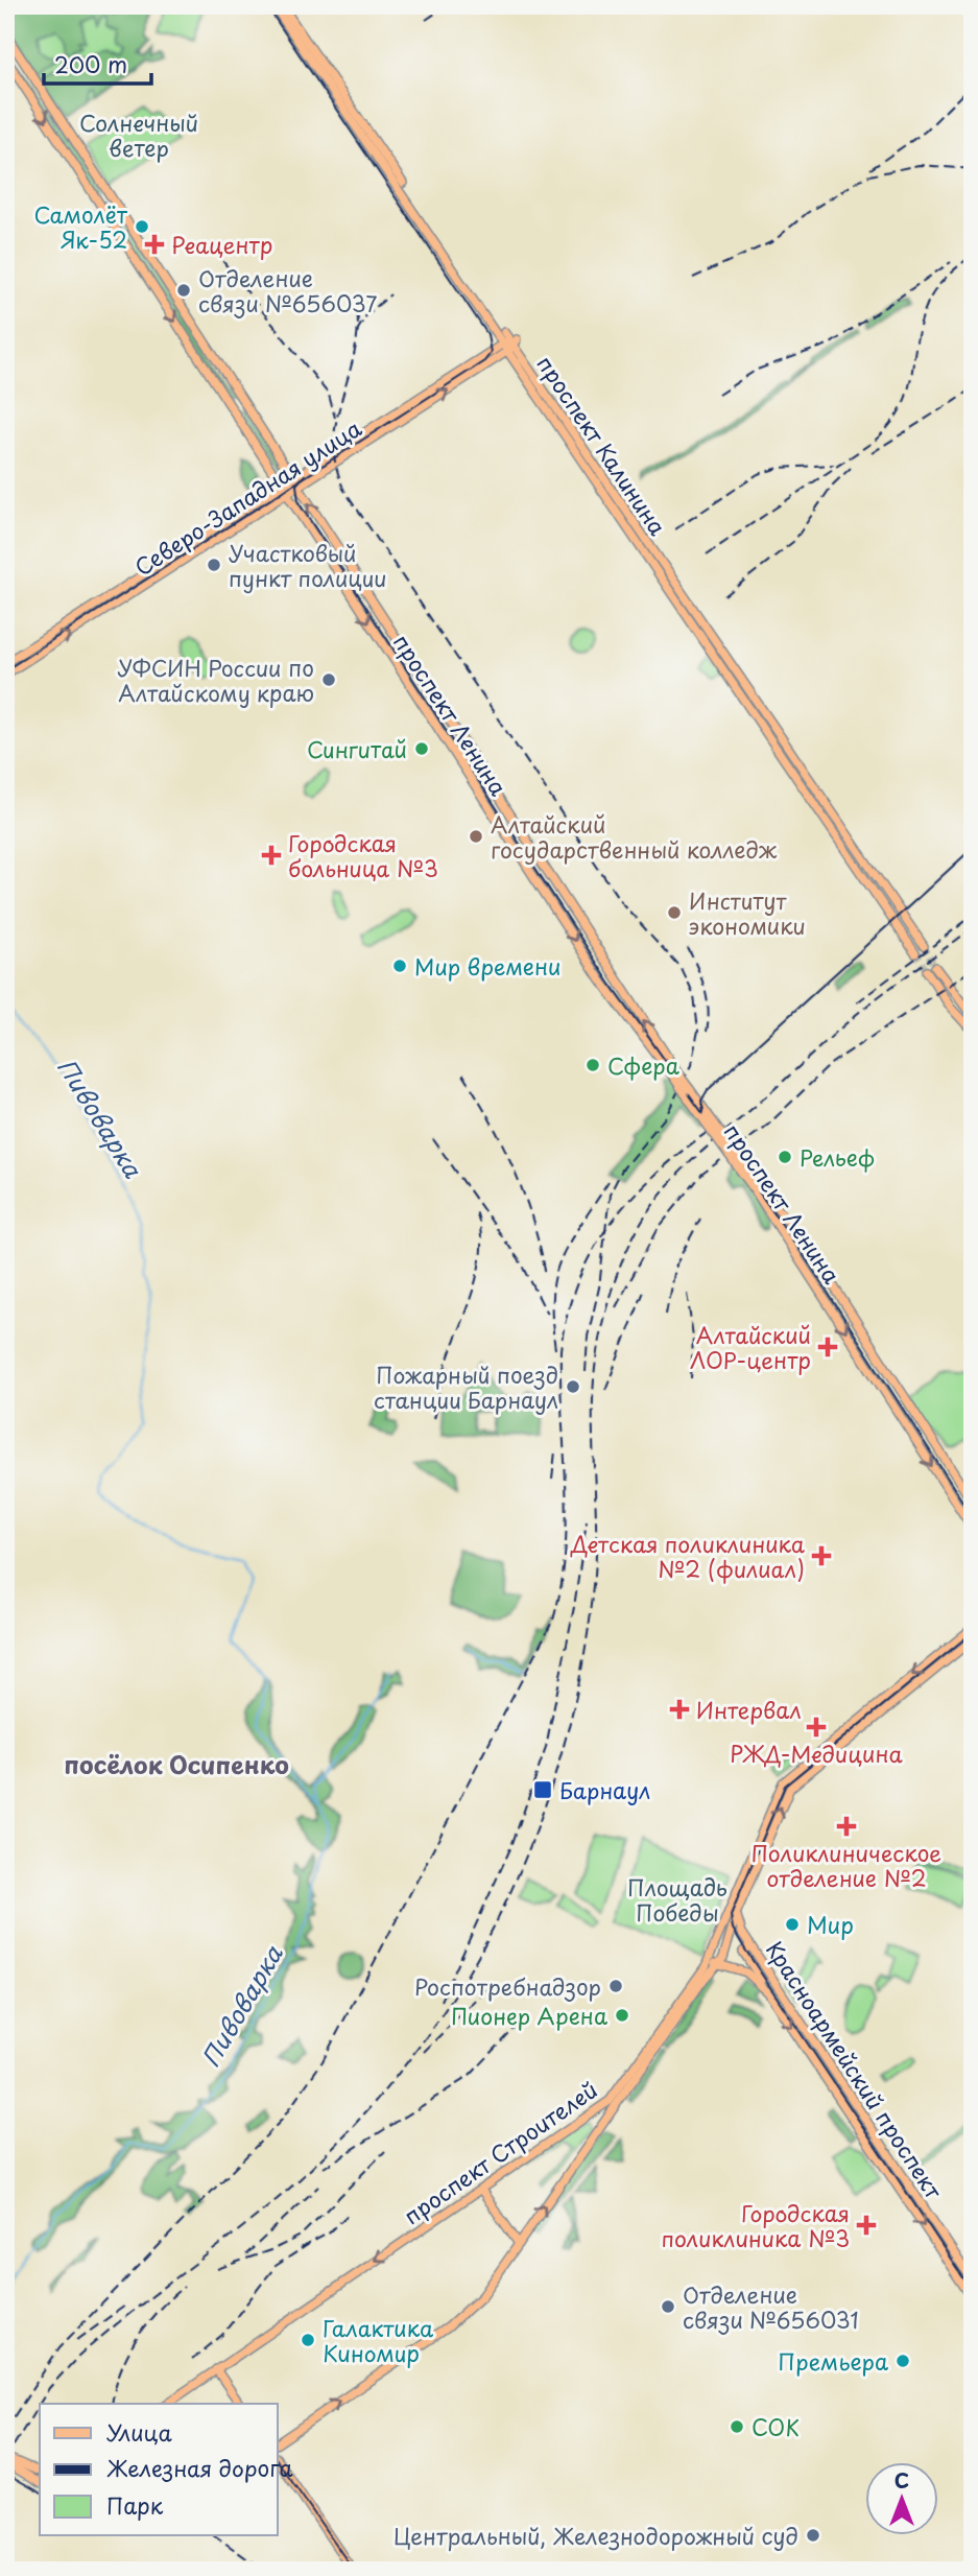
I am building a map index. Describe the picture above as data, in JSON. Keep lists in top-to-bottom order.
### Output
{
  "streets": {
    "main road": [
      "проспект Калинина",
      "Северо-Западная улица",
      "проспект Ленина",
      "Красноармейский проспект",
      "проспект Строителей"
    ]
  },
  "crossings": [
    ["проспект Калинина", "Северо-Западная улица"],
    ["Северо-Западная улица", "проспект Ленина"],
    ["Красноармейский проспект", "проспект Строителей"]
  ],
  "districts": ["посёлок Осипенко"],
  "water": ["Пивоварка"],
  "parks": ["Солнечный ветер", "Площадь Победы"],
  "places": {
    "other": [
      "Самолёт Як-52",
      "Отделение связи №656037",
      "Участковый пункт полиции",
      "УФСИН России по Алтайскому краю",
      "Сингитай",
      "Алтайский государственный колледж",
      "Институт экономики",
      "Мир времени",
      "Сфера",
      "Рельеф",
      "Пожарный поезд станции Барнаул",
      "Мир",
      "Роспотребнадзор",
      "Пионер Арена",
      "Отделение связи №656031",
      "Галактика Киномир",
      "Премьера",
      "СОК",
      "Центральный, Железнодорожный суд"
    ],
    "health": [
      "Реацентр",
      "Городская больница №3",
      "Алтайский ЛОР-центр",
      "Детская поликлиника №2 (филиал)",
      "Интервал",
      "РЖД-Медицина",
      "Поликлиническое отделение №2",
      "Городская поликлиника №3"
    ],
    "transit": ["Барнаул"]
  },
  "legend": ["Улица", "Железная дорога", "Парк"],
  "scale_bar": "200 m",
  "north": "top"
}
